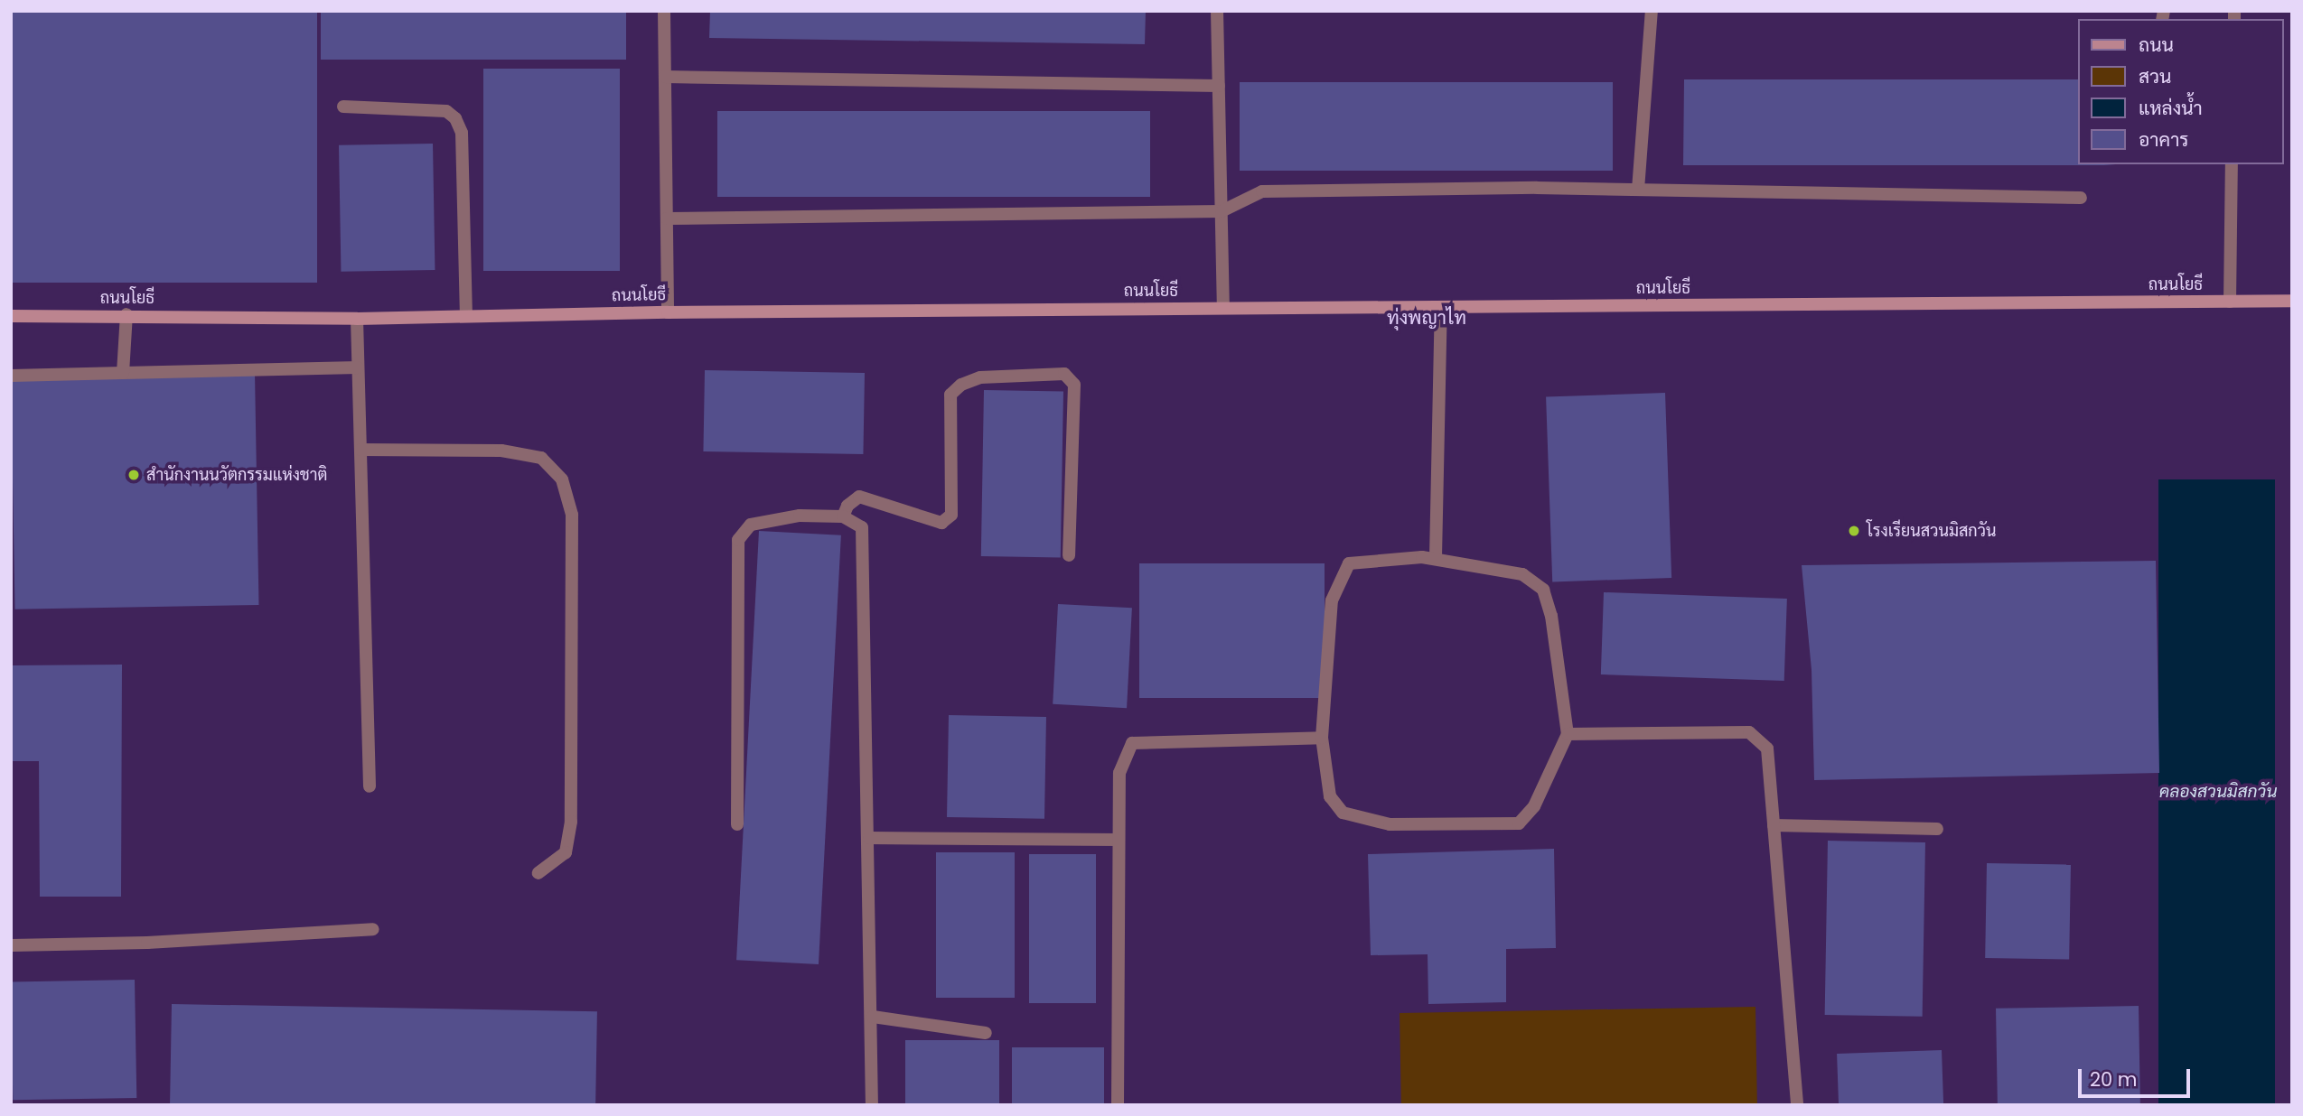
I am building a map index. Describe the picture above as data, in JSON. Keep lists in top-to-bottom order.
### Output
{
  "streets": {
    "street": ["ถนนโยธี"]
  },
  "districts": ["ทุ่งพญาไท"],
  "water": ["คลองสวนมิสกวัน"],
  "places": ["สำนักงานนวัตกรรมแห่งชาติ", "โรงเรียนสวนมิสกวัน"],
  "legend": [
    "ถนน",
    "สวน",
    "แหล่งน้ำ",
    "อาคาร"
  ],
  "scale_bar": "20 m"
}
